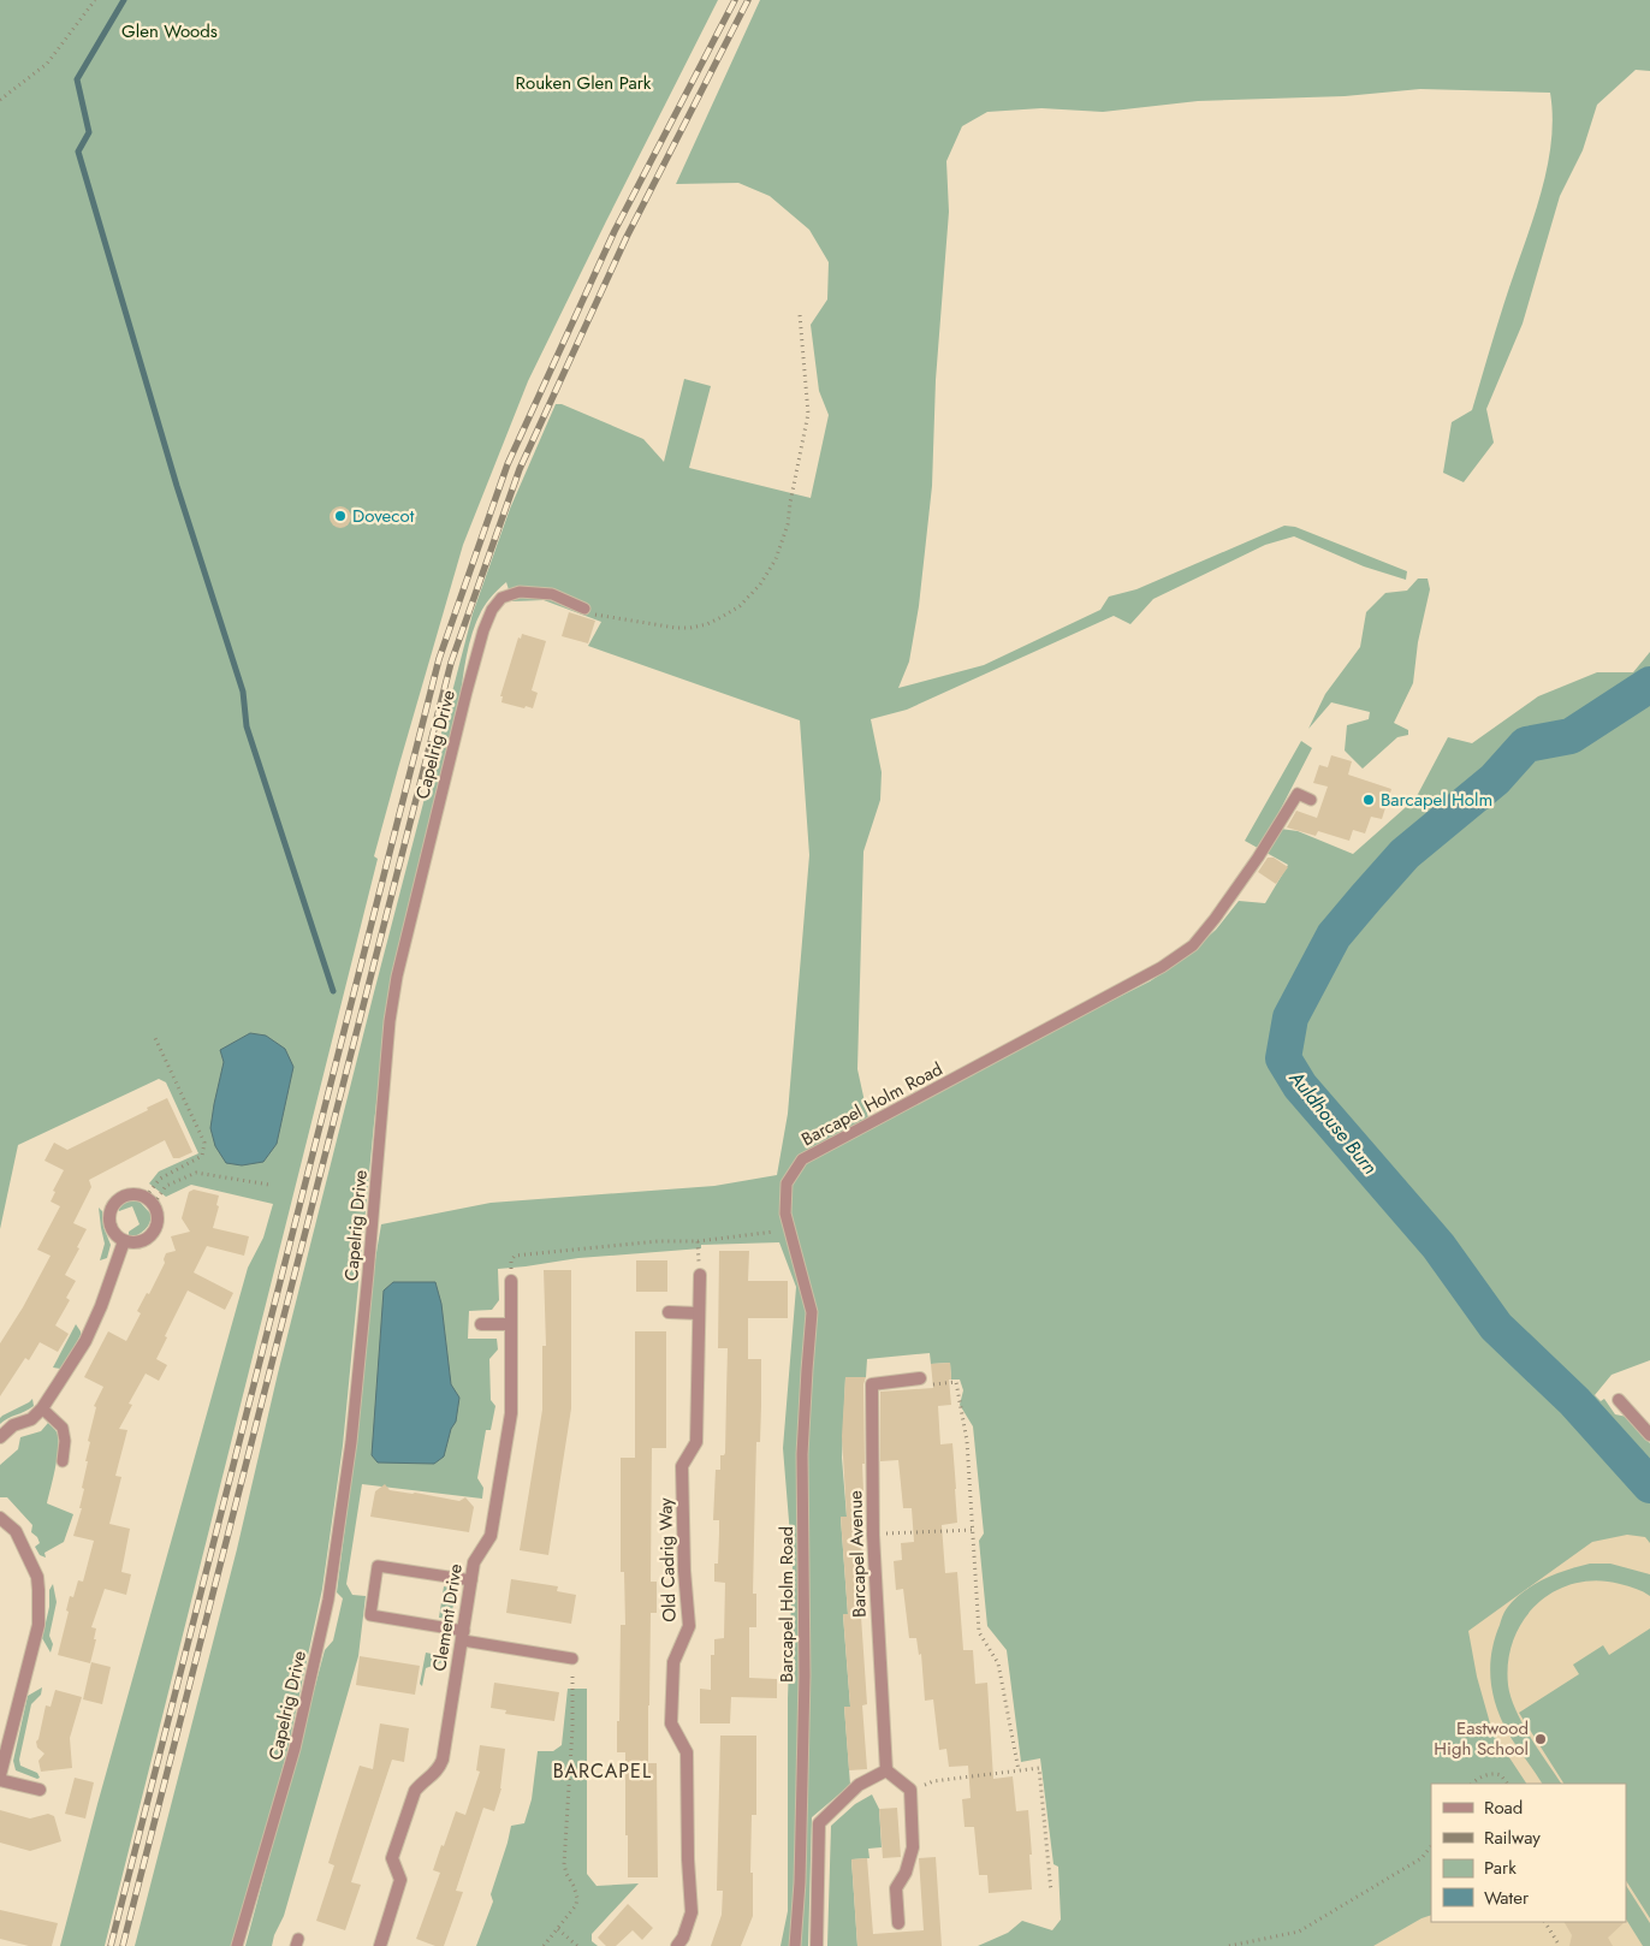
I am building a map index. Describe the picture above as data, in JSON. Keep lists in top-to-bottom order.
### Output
{
  "streets": {
    "street": ["Barcapel Avenue", "Old Cadrig Way", "Clement Drive"],
    "lane": ["Capelrig Drive", "Barcapel Holm Road"]
  },
  "districts": ["BARCAPEL"],
  "water": ["Auldhouse Burn"],
  "parks": ["Glen Woods", "Rouken Glen Park"],
  "places": ["Dovecot", "Barcapel Holm", "Eastwood High School"],
  "legend": [
    "Road",
    "Railway",
    "Park",
    "Water"
  ]
}
